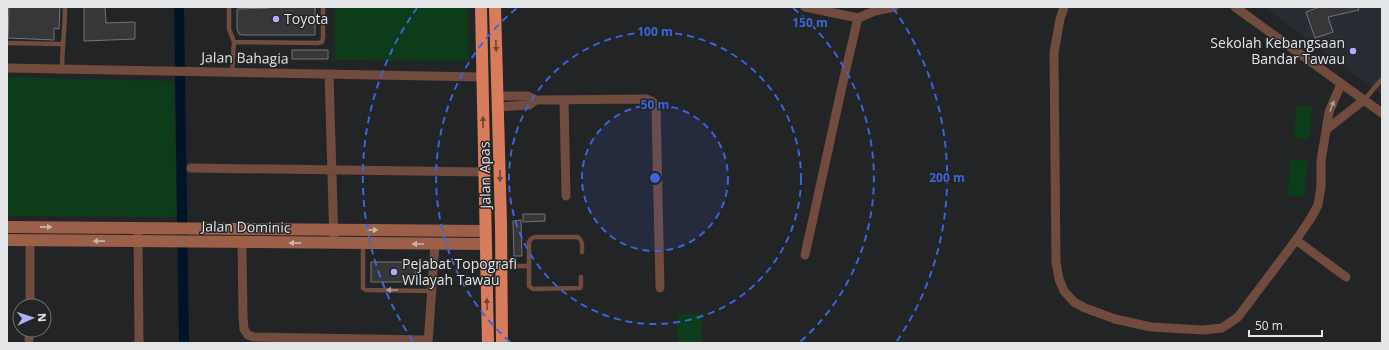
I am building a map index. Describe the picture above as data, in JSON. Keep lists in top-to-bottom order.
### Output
{
  "streets": {
    "highway": ["Jalan Apas"],
    "street": ["Jalan Bahagia", "Jalan Dominic"]
  },
  "crossings": [
    ["Jalan Bahagia", "Jalan Apas"],
    ["Jalan Apas", "Jalan Dominic"]
  ],
  "places": ["Toyota", "Sekolah Kebangsaan Bandar Tawau", "Pejabat Topografi Wilayah Tawau"],
  "scale_bar": "50 m",
  "north": "right",
  "rings": [
    "150 m",
    "100 m",
    "50 m",
    "200 m"
  ]
}
